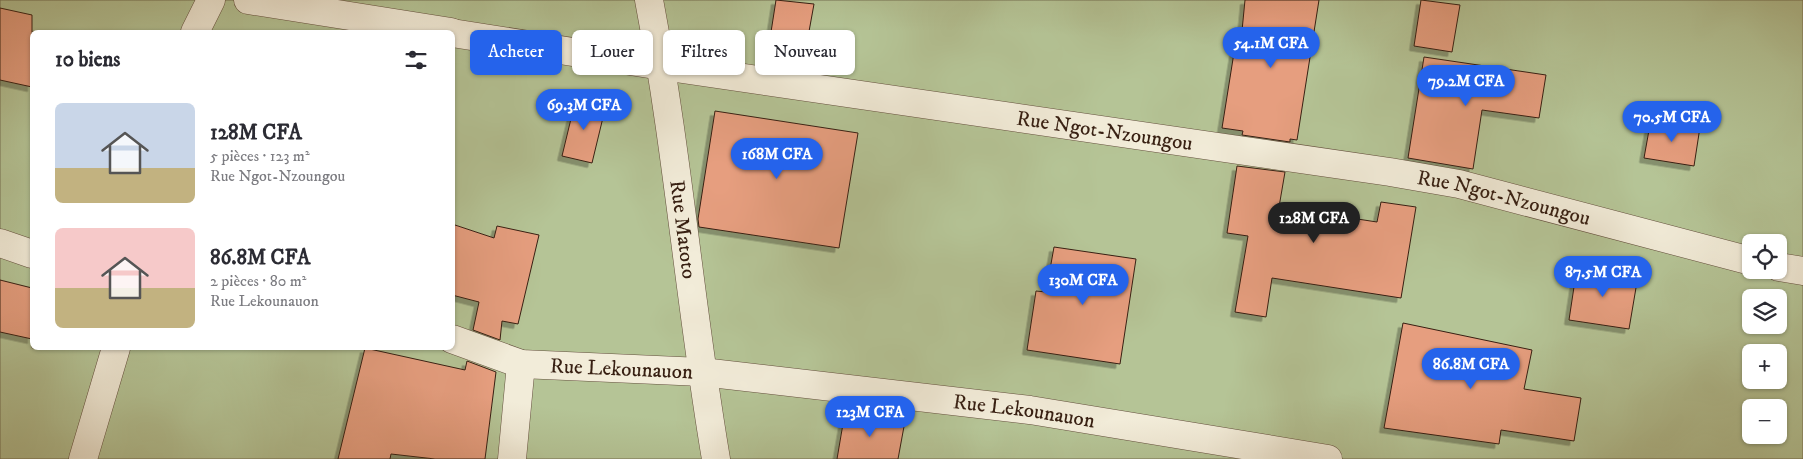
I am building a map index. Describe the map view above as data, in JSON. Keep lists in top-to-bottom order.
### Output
{
  "streets": {
    "street": ["Rue Ngot-Nzoungou", "Rue Matoto", "Rue Lekounauon"]
  },
  "crossings": [
    ["Rue Ngot-Nzoungou", "Rue Matoto"],
    ["Rue Matoto", "Rue Lekounauon"]
  ],
  "page": {
    "price": [
      "54.1M CFA",
      "79.2M CFA",
      "69.3M CFA",
      "70.5M CFA",
      "168M CFA",
      "128M CFA",
      "87.5M CFA",
      "130M CFA",
      "86.8M CFA",
      "123M CFA"
    ],
    "chip": [
      "Acheter",
      "Louer",
      "Filtres",
      "Nouveau"
    ],
    "heading": "10 biens",
    "list": [
      {
        "name": "128M CFA",
        "note": "5 pièces · 123 m² · Rue Ngot-Nzoungou"
      },
      {
        "name": "86.8M CFA",
        "note": "2 pièces · 80 m² · Rue Lekounauon"
      }
    ],
    "map_buttons": ["+", "−"]
  }
}
